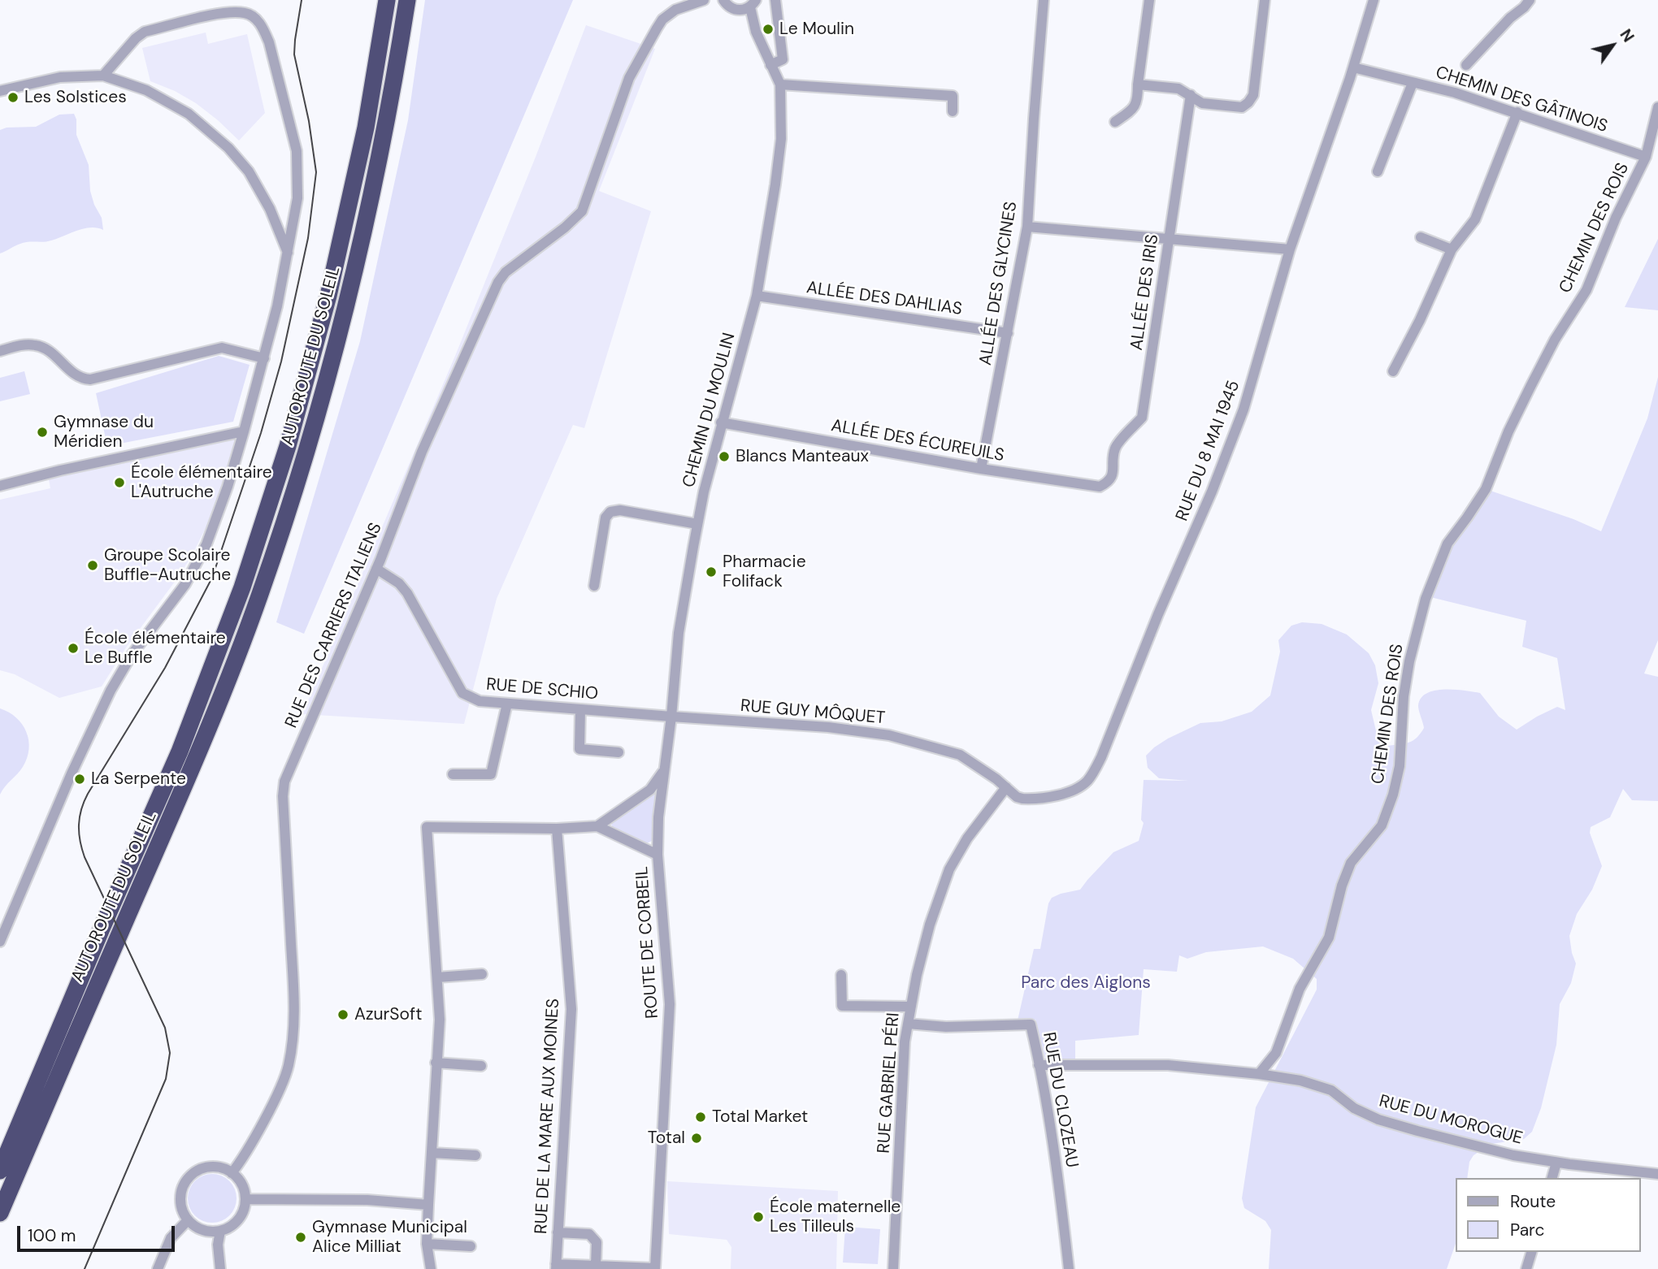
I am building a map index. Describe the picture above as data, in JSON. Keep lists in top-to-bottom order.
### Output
{
  "streets": {
    "highway": ["AUTOROUTE DU SOLEIL"],
    "street": [
      "CHEMIN DES GÂTINOIS",
      "CHEMIN DES ROIS",
      "ALLÉE DES GLYCINES",
      "ALLÉE DES IRIS",
      "ALLÉE DES DAHLIAS",
      "CHEMIN DU MOULIN",
      "ALLÉE DES ÉCUREUILS",
      "RUE DU 8 MAI 1945",
      "RUE DES CARRIERS ITALIENS",
      "RUE DE SCHIO",
      "RUE GUY MÔQUET",
      "ROUTE DE CORBEIL",
      "RUE GABRIEL PÉRI",
      "RUE DU CLOZEAU",
      "RUE DE LA MARE AUX MOINES",
      "RUE DU MOROGUE"
    ]
  },
  "crossings": [
    ["CHEMIN DES GÂTINOIS", "CHEMIN DES ROIS"],
    ["CHEMIN DES GÂTINOIS", "RUE DU 8 MAI 1945"],
    ["CHEMIN DES ROIS", "RUE DU MOROGUE"],
    ["ALLÉE DES GLYCINES", "ALLÉE DES DAHLIAS"],
    ["ALLÉE DES GLYCINES", "ALLÉE DES ÉCUREUILS"],
    ["ALLÉE DES IRIS", "ALLÉE DES ÉCUREUILS"],
    ["ALLÉE DES DAHLIAS", "CHEMIN DU MOULIN"],
    ["CHEMIN DU MOULIN", "ALLÉE DES ÉCUREUILS"],
    ["CHEMIN DU MOULIN", "RUE DE SCHIO"],
    ["CHEMIN DU MOULIN", "RUE GUY MÔQUET"],
    ["CHEMIN DU MOULIN", "ROUTE DE CORBEIL"],
    ["RUE DU 8 MAI 1945", "RUE GUY MÔQUET"],
    ["RUE DU 8 MAI 1945", "RUE GABRIEL PÉRI"],
    ["RUE DES CARRIERS ITALIENS", "RUE DE SCHIO"],
    ["RUE DE SCHIO", "RUE GUY MÔQUET"],
    ["RUE DE SCHIO", "ROUTE DE CORBEIL"],
    ["RUE GUY MÔQUET", "ROUTE DE CORBEIL"],
    ["RUE GUY MÔQUET", "RUE GABRIEL PÉRI"],
    ["RUE GABRIEL PÉRI", "RUE DU CLOZEAU"],
    ["RUE DU CLOZEAU", "RUE DU MOROGUE"]
  ],
  "parks": ["Parc des Aiglons"],
  "places": [
    "Le Moulin",
    "Les Solstices",
    "Gymnase du Méridien",
    "Blancs Manteaux",
    "École élémentaire L'Autruche",
    "Groupe Scolaire Buffle-Autruche",
    "Pharmacie Folifack",
    "École élémentaire Le Buffle",
    "La Serpente",
    "AzurSoft",
    "Total Market",
    "Total",
    "École maternelle Les Tilleuls",
    "Gymnase Municipal Alice Milliat"
  ],
  "legend": ["Route", "Parc"],
  "scale_bar": "100 m",
  "north": "top right"
}
